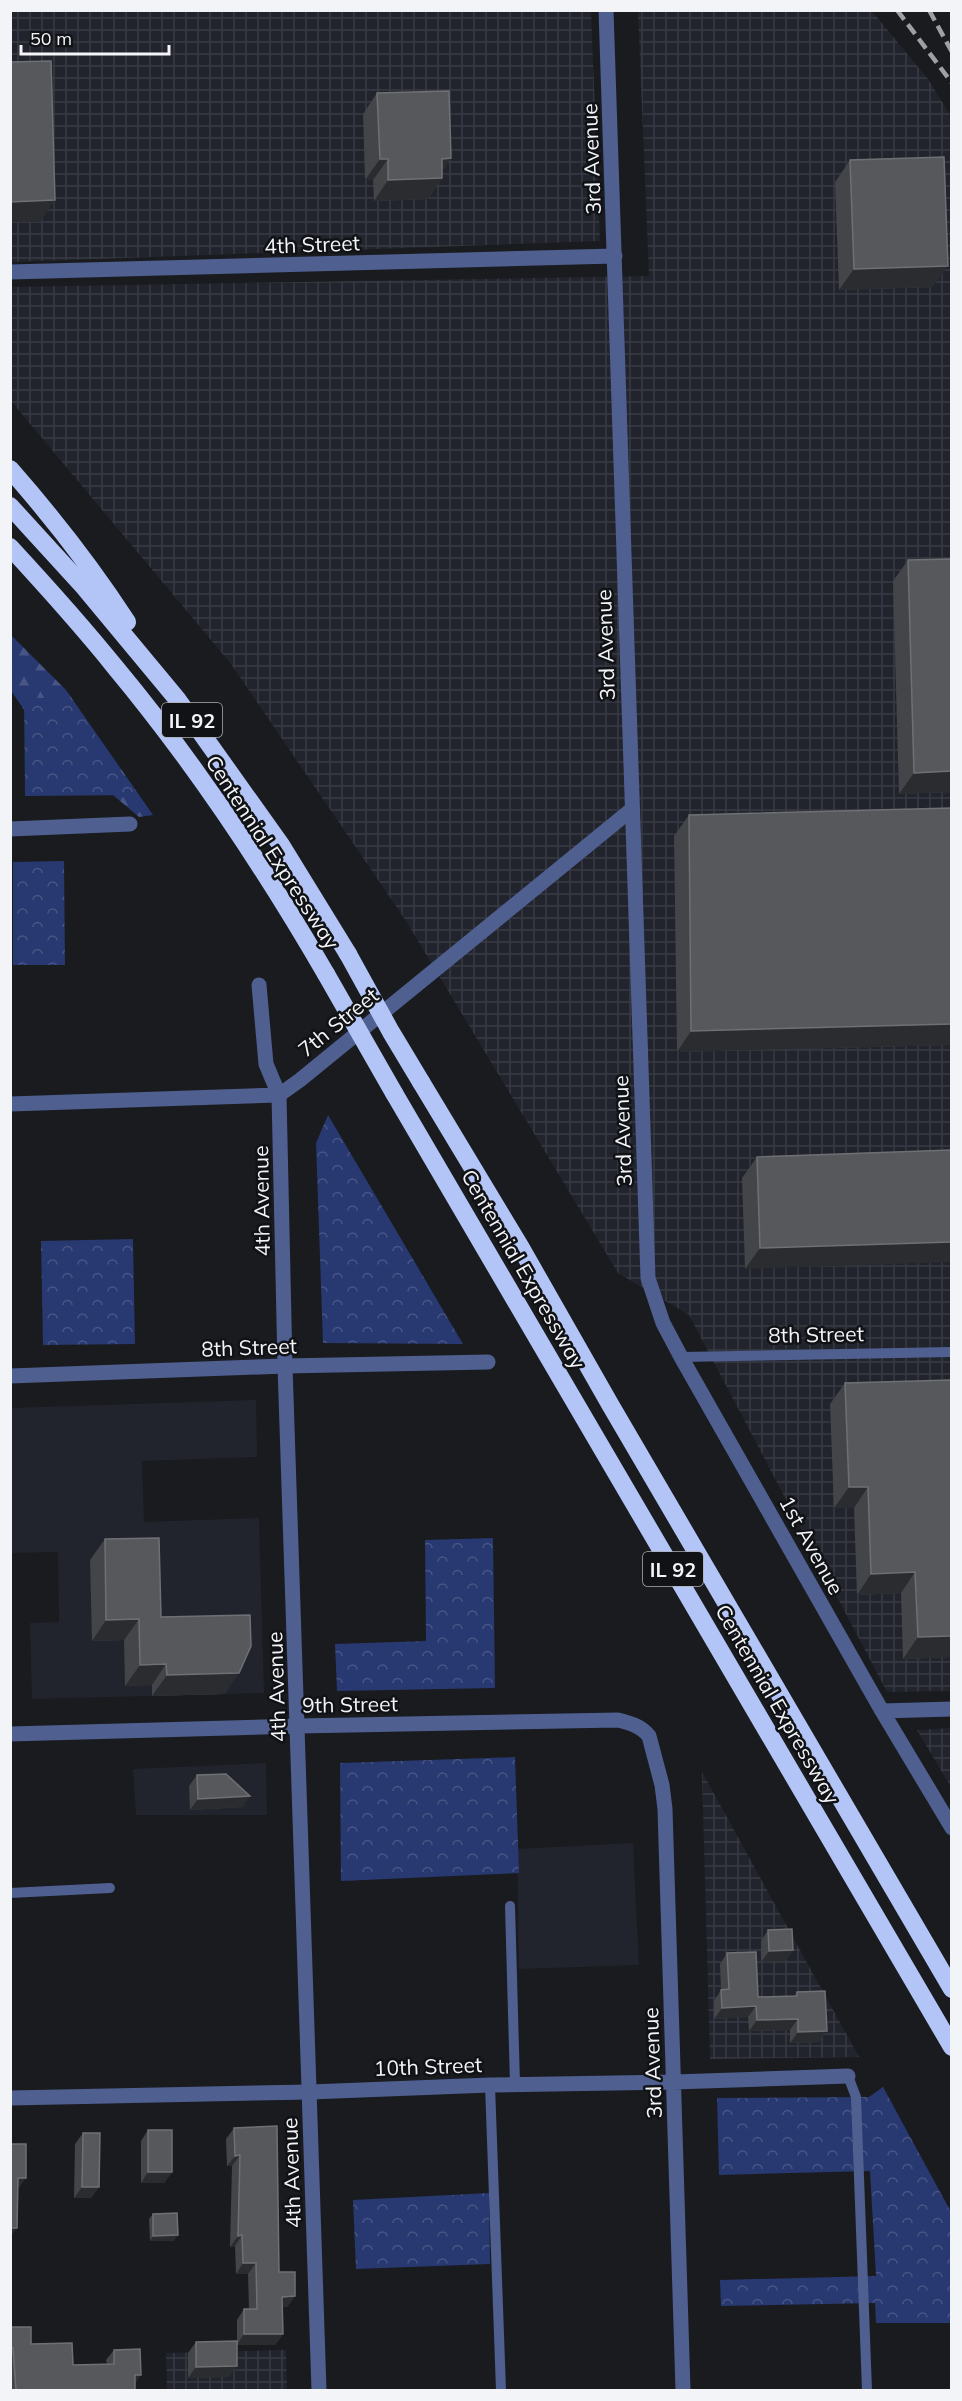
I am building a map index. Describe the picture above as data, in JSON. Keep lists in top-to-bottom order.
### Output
{
  "streets": {
    "highway": ["IL 92", "Centennial Expressway"],
    "street": [
      "3rd Avenue",
      "4th Street",
      "7th Street",
      "4th Avenue",
      "8th Street",
      "1st Avenue",
      "9th Street",
      "10th Street"
    ]
  },
  "crossings": [
    ["3rd Avenue", "4th Street"],
    ["3rd Avenue", "7th Street"],
    ["3rd Avenue", "1st Avenue"],
    ["3rd Avenue", "9th Street"],
    ["3rd Avenue", "10th Street"],
    ["7th Street", "4th Avenue"],
    ["4th Avenue", "8th Street"],
    ["4th Avenue", "9th Street"],
    ["4th Avenue", "10th Street"],
    ["8th Street", "1st Avenue"]
  ],
  "scale_bar": "50 m"
}
